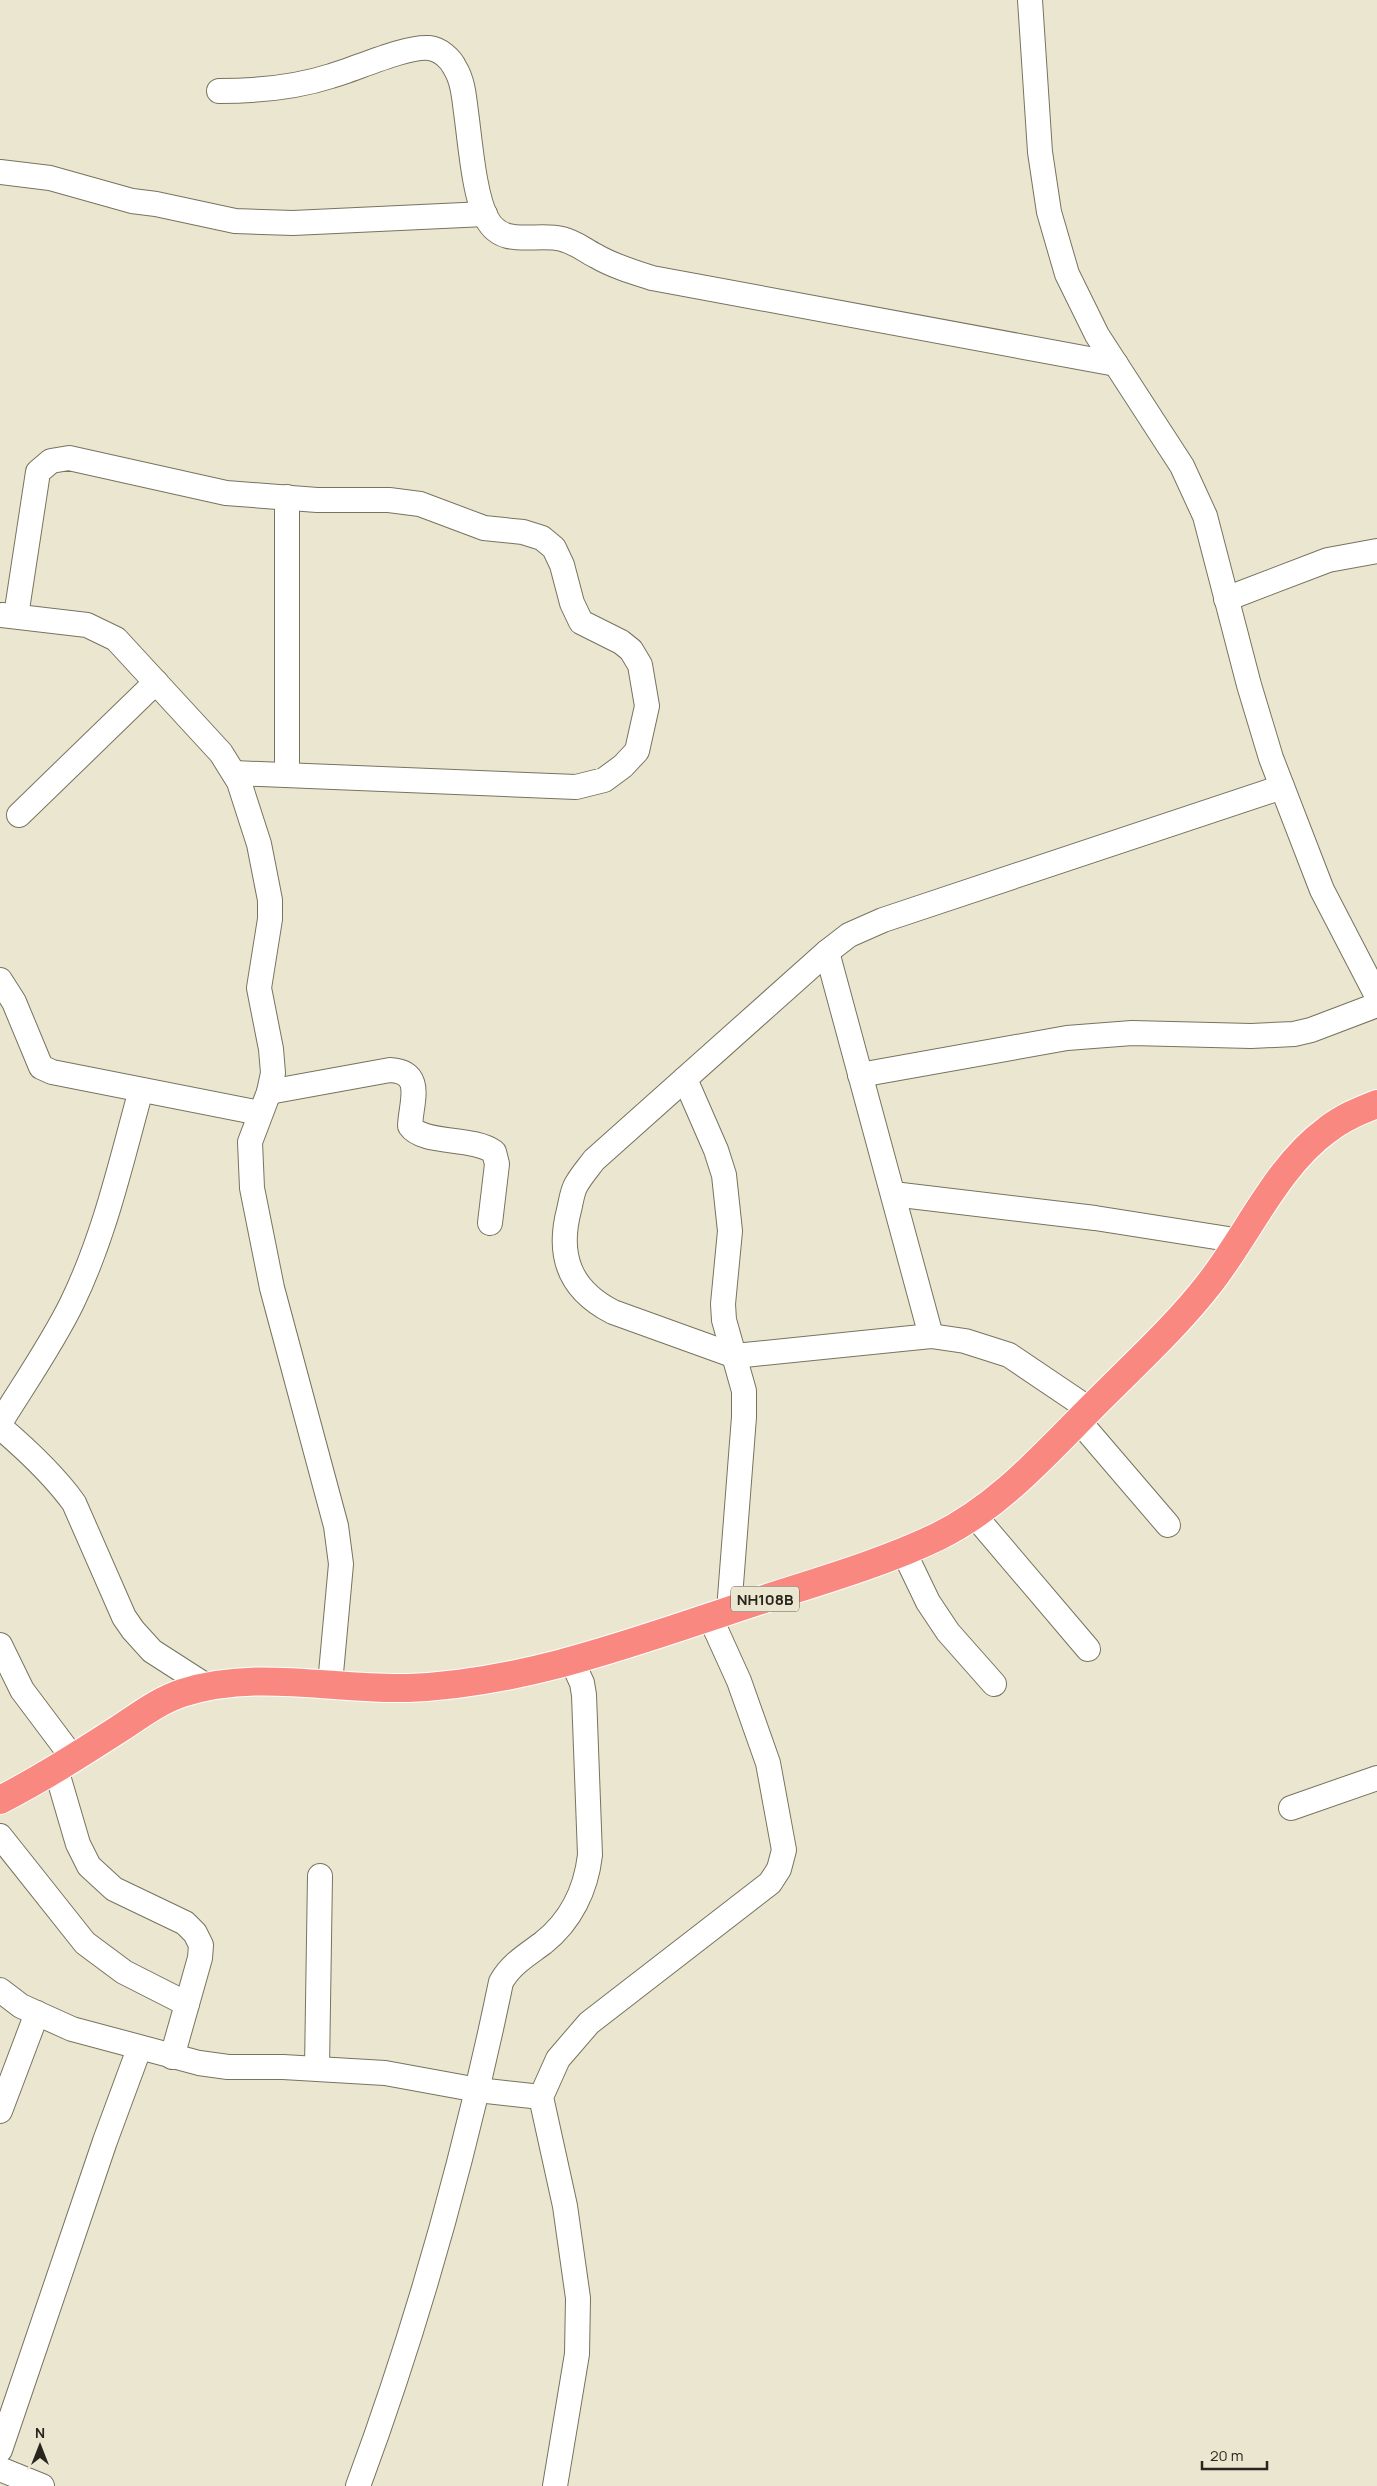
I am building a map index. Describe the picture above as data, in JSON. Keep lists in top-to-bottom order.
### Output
{
  "streets": {
    "highway": ["NH108B"]
  },
  "scale_bar": "20 m",
  "north": "top"
}
